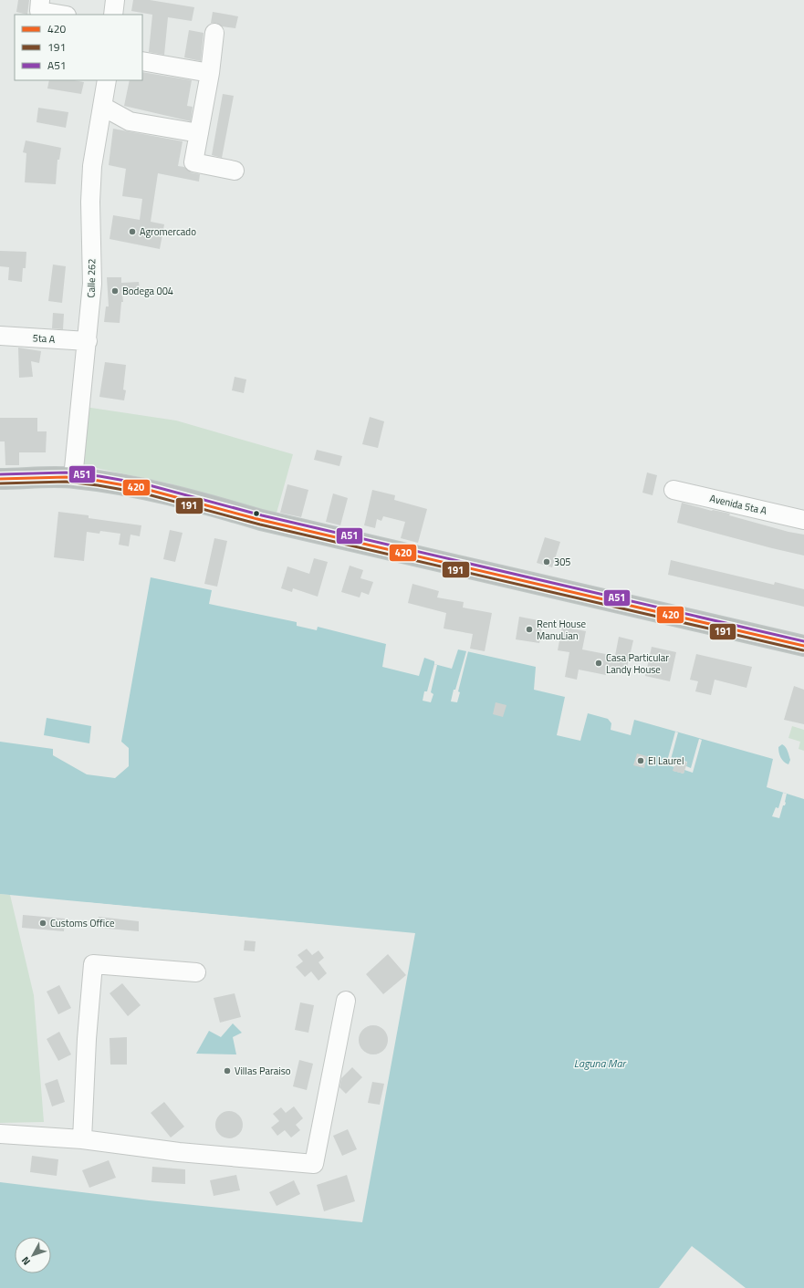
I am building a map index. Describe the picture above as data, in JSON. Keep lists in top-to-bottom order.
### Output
{
  "streets": {
    "street": ["Calle 262", "5ta A", "Avenida 5ta A"]
  },
  "crossings": [
    ["Calle 262", "5ta A"]
  ],
  "water": ["Laguna Mar"],
  "places": [
    "Agromercado",
    "Bodega 004",
    "305",
    "Rent House ManuLian",
    "Casa Particular Landy House",
    "El Laurel",
    "Customs Office",
    "Villas Paraiso"
  ],
  "lines": ["transit line A51", "transit line 420", "transit line 191"],
  "legend": ["420", "191", "A51"],
  "north": "bottom left"
}
